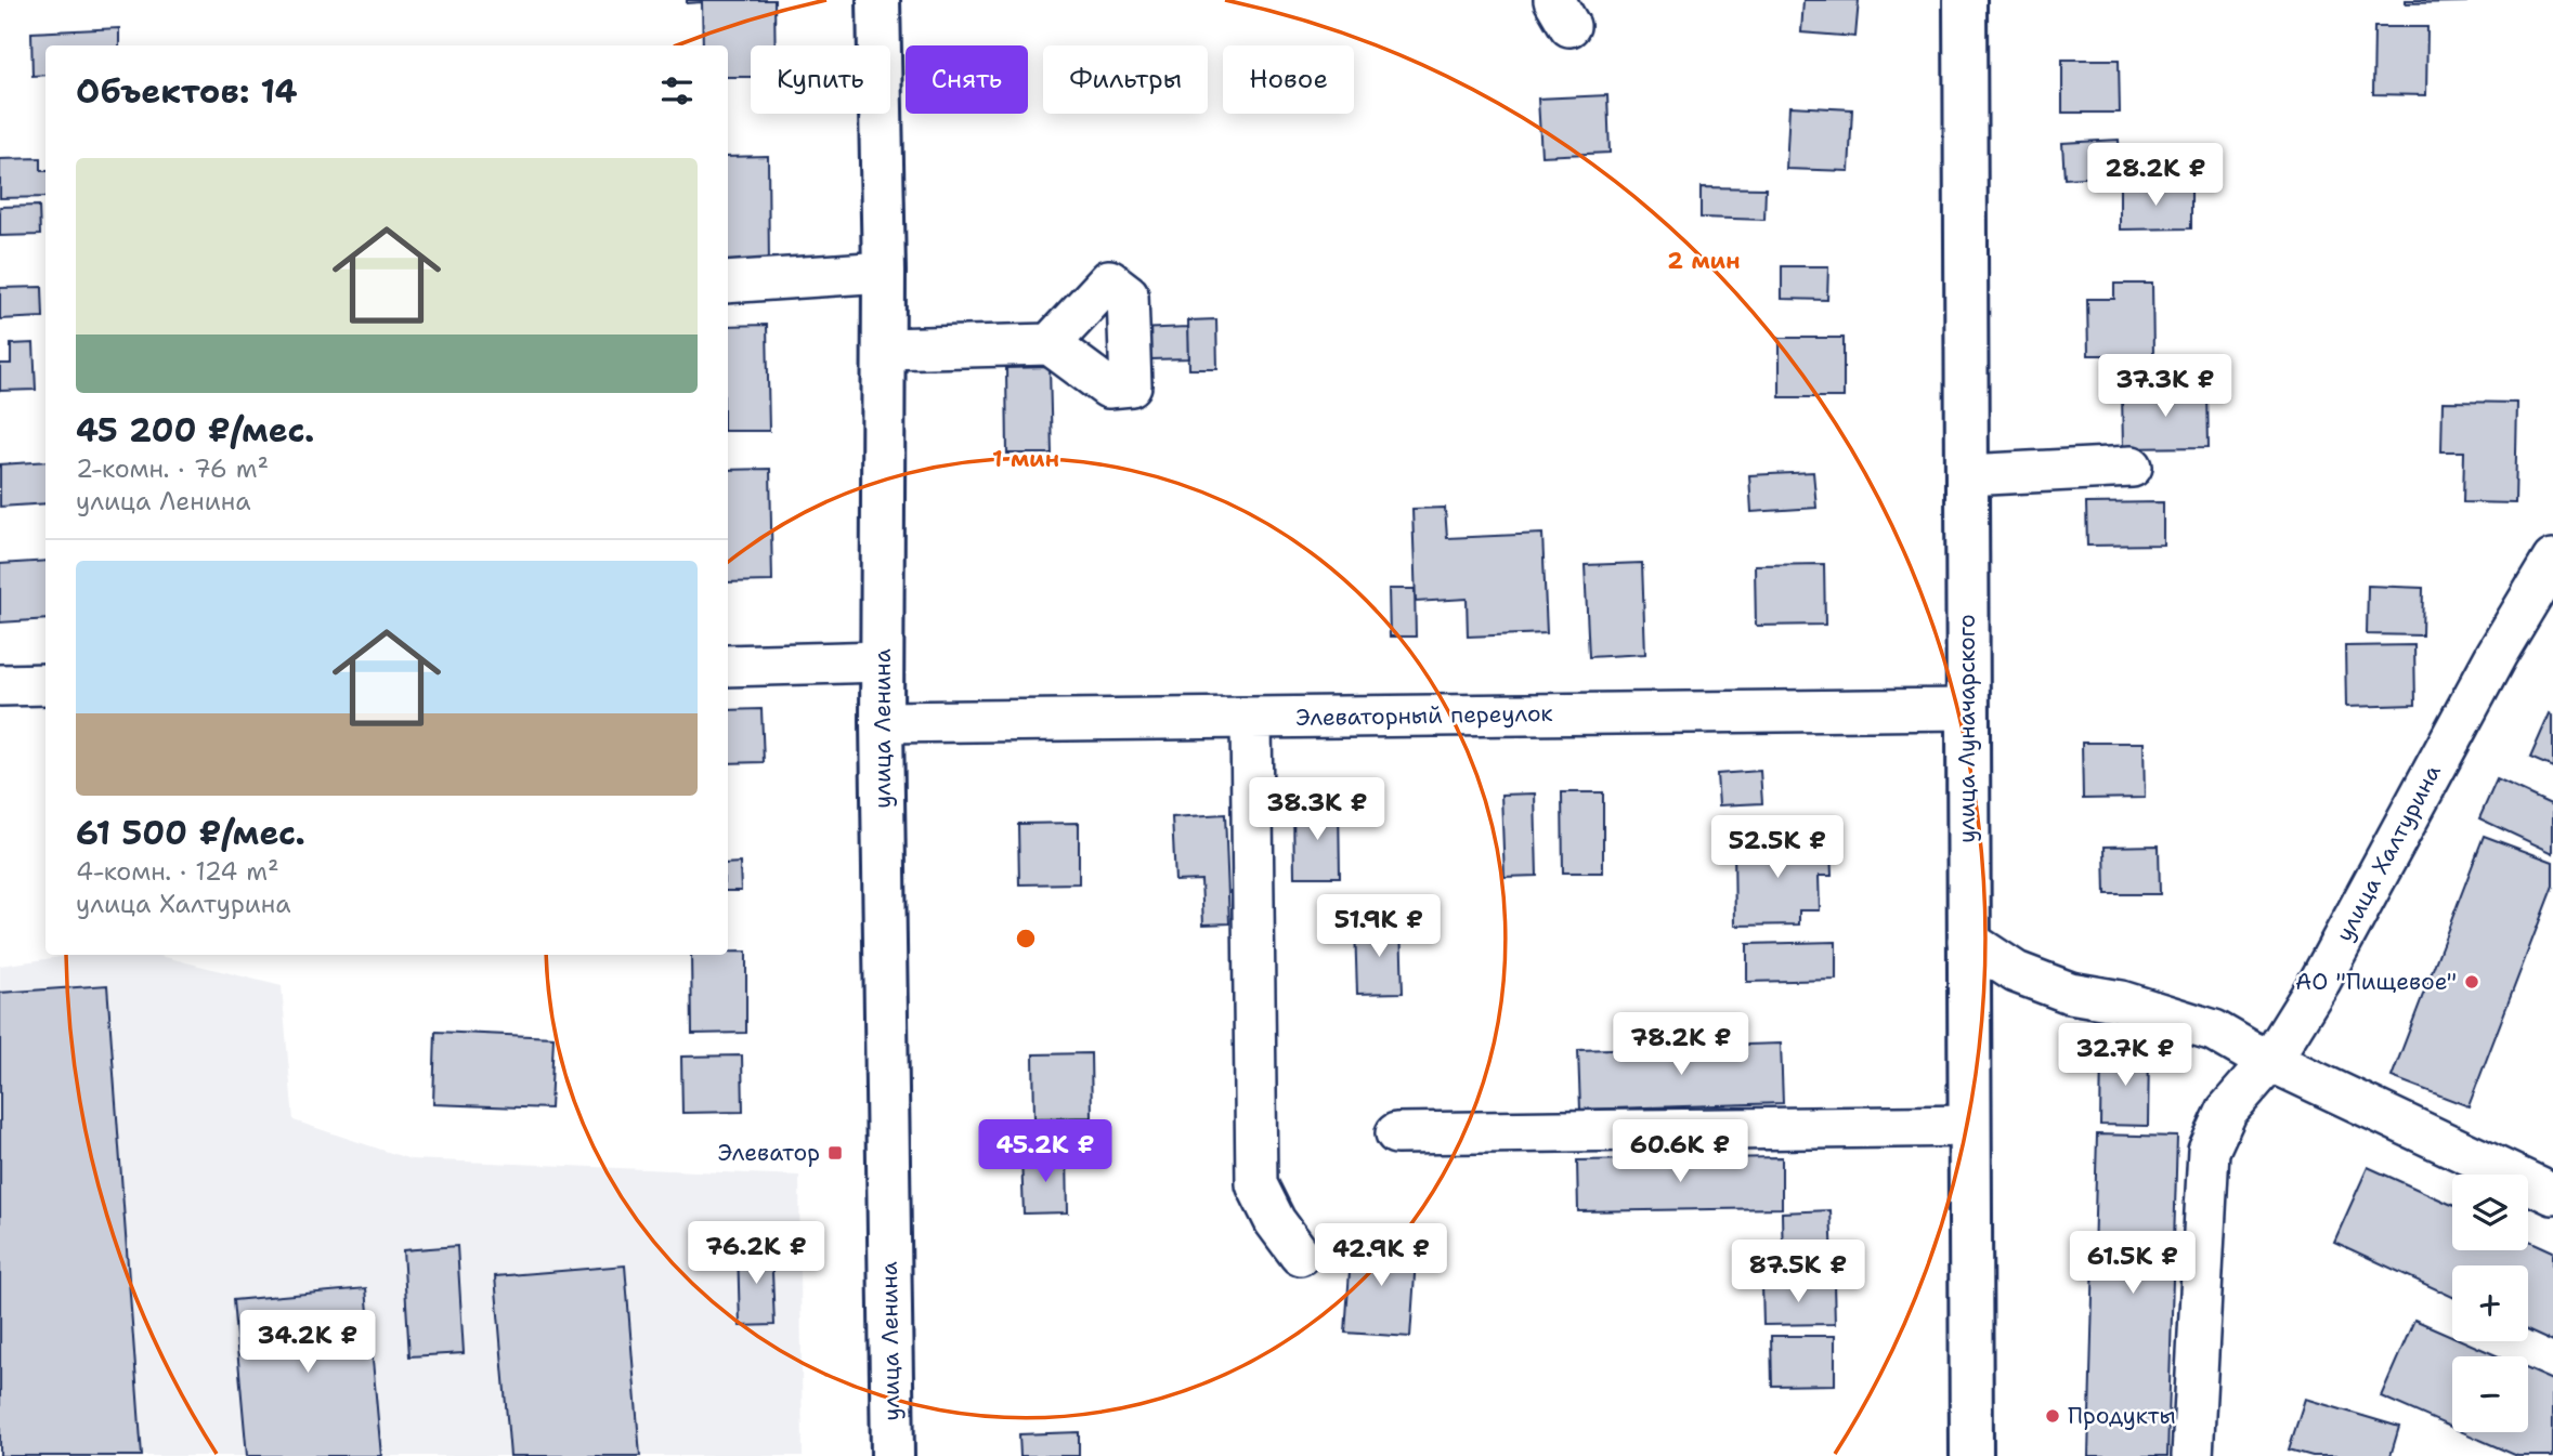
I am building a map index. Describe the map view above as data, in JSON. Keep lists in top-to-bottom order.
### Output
{
  "streets": {
    "main road": ["улица Ленина", "улица Луначарского"],
    "street": ["Элеваторный переулок", "улица Халтурина"]
  },
  "crossings": [
    ["Элеваторный переулок", "улица Ленина"],
    ["Элеваторный переулок", "улица Луначарского"]
  ],
  "places": {
    "other": ["АО \"Пищевое\"", "Продукты"],
    "transit": ["Элеватор"]
  },
  "page": {
    "chip": [
      "Купить",
      "Снять",
      "Фильтры",
      "Новое"
    ],
    "heading": "Объектов: 14",
    "list": [
      {
        "name": "45 200 ₽/мес.",
        "note": "2-комн. · 76 m² · улица Ленина"
      },
      {
        "name": "61 500 ₽/мес.",
        "note": "4-комн. · 124 m² · улица Халтурина"
      }
    ],
    "price": [
      "28.2K ₽",
      "37.3K ₽",
      "38.3K ₽",
      "52.5K ₽",
      "51.9K ₽",
      "78.2K ₽",
      "32.7K ₽",
      "45.2K ₽",
      "60.6K ₽",
      "76.2K ₽",
      "42.9K ₽",
      "61.5K ₽",
      "87.5K ₽",
      "34.2K ₽"
    ],
    "map_buttons": ["+", "−"]
  },
  "rings": ["2 мин", "1 мин"]
}
